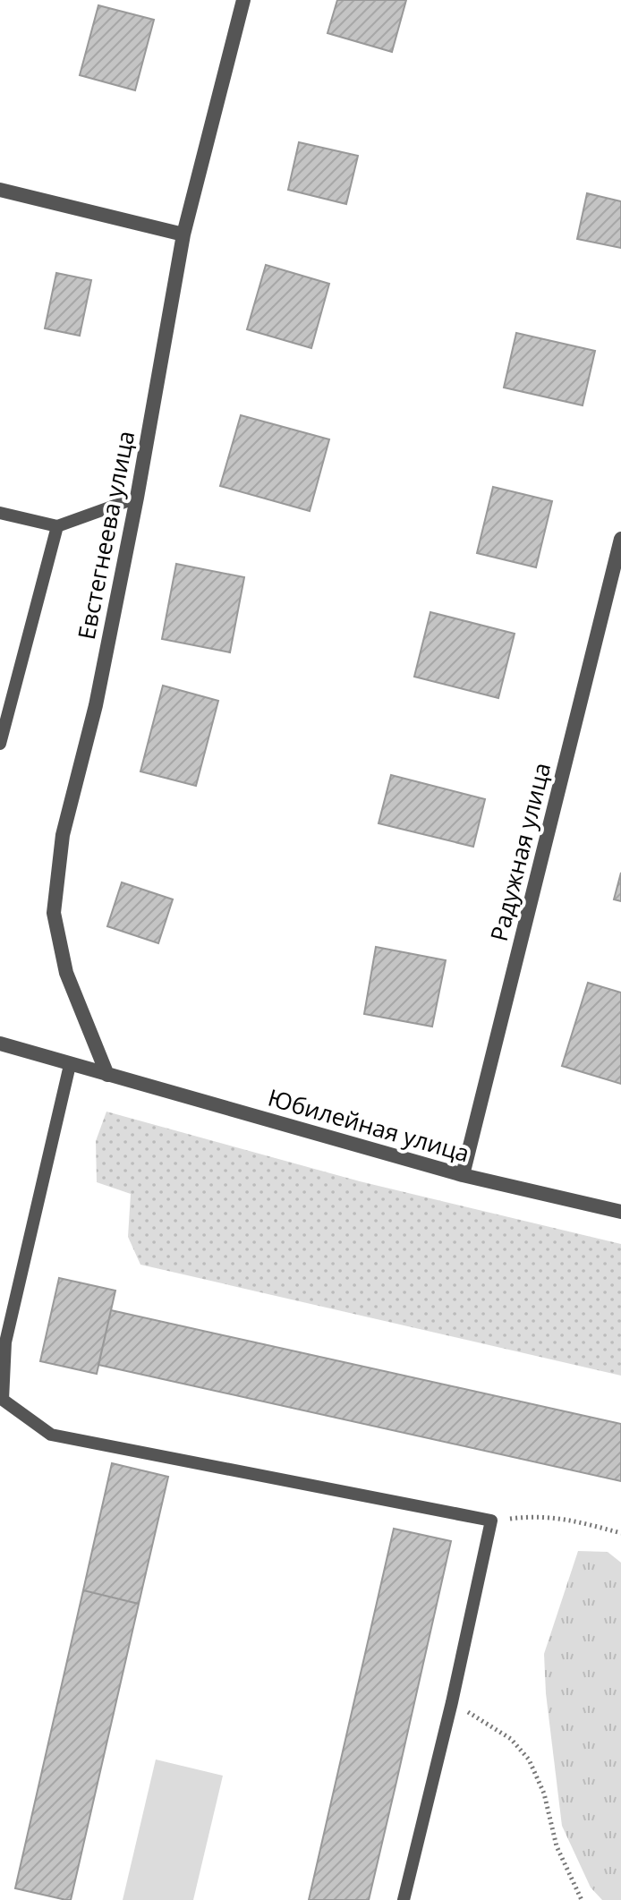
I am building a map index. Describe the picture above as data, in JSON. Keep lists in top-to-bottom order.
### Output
{
  "streets": {
    "street": ["Евстегнеева улица", "Радужная улица", "Юбилейная улица"]
  },
  "crossings": [
    ["Евстегнеева улица", "Юбилейная улица"],
    ["Радужная улица", "Юбилейная улица"]
  ]
}
